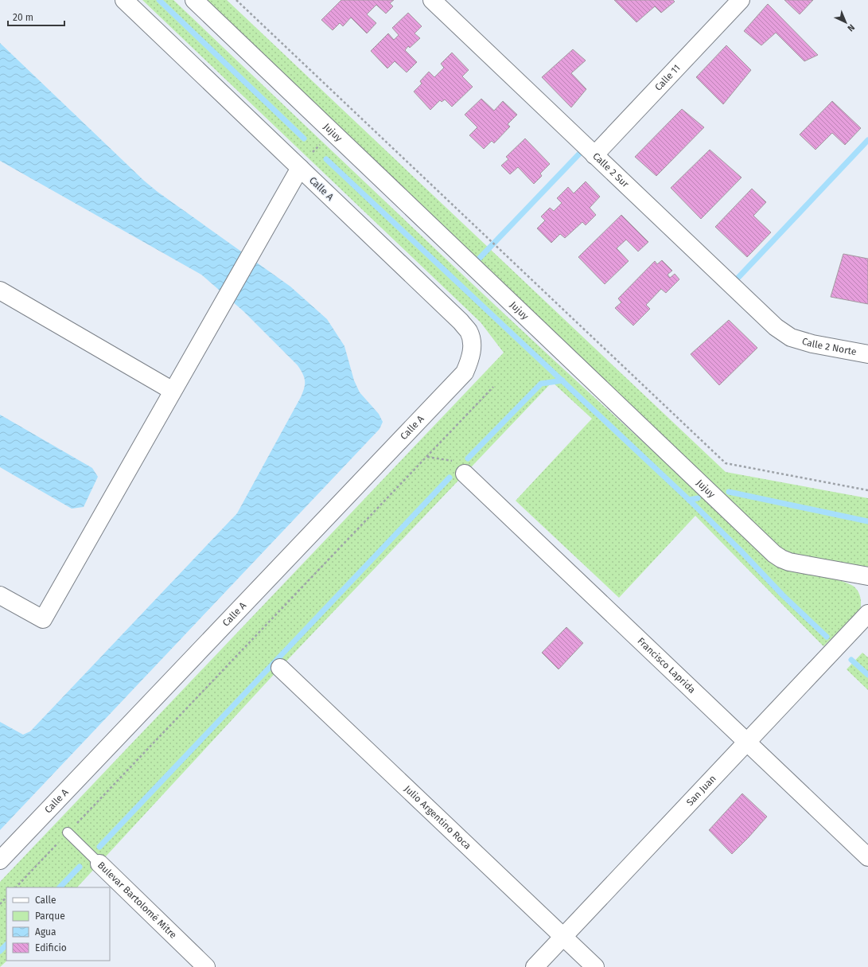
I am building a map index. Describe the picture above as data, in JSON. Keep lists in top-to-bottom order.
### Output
{
  "streets": {
    "street": [
      "Calle 11",
      "Jujuy",
      "Calle 2 Sur",
      "Calle A",
      "Calle 2 Norte",
      "Francisco Laprida",
      "San Juan",
      "Julio Argentino Roca",
      "Bulevar Bartolomé Mitre"
    ]
  },
  "crossings": [
    ["Calle 11", "Calle 2 Sur"],
    ["Calle 2 Sur", "Calle 2 Norte"],
    ["Francisco Laprida", "San Juan"],
    ["San Juan", "Julio Argentino Roca"]
  ],
  "legend": [
    "Calle",
    "Parque",
    "Agua",
    "Edificio"
  ],
  "scale_bar": "20 m",
  "north": "bottom right"
}
